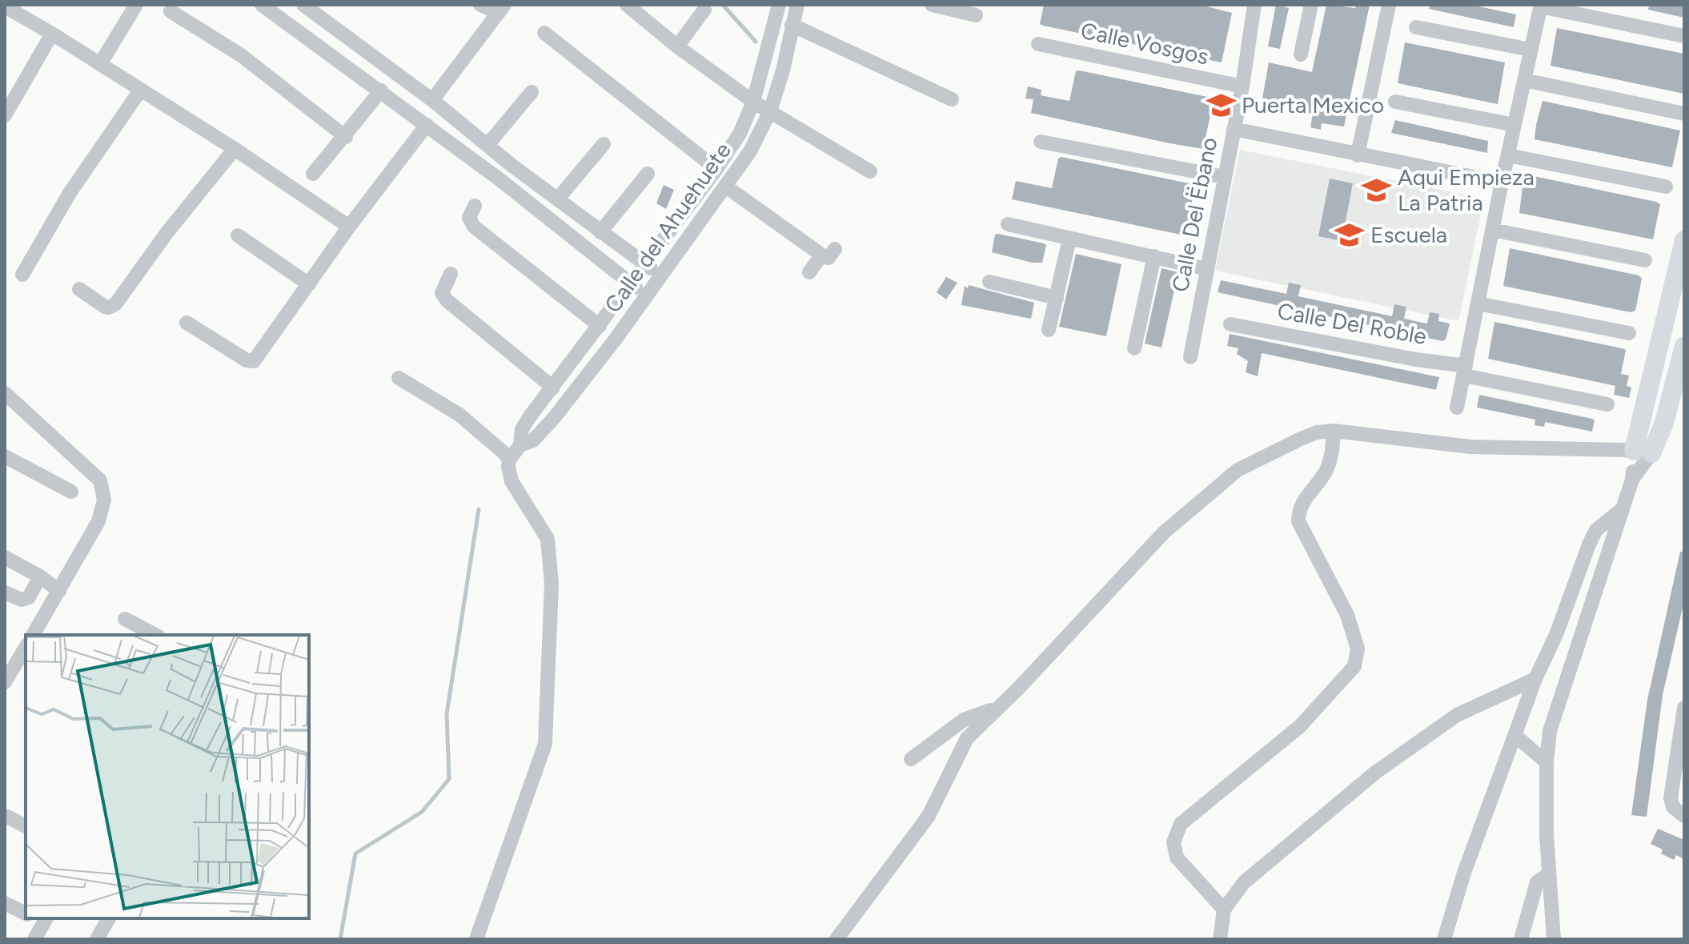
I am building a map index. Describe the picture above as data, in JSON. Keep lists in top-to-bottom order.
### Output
{
  "streets": {
    "street": [
      "Calle Vosgos",
      "Calle Del Ëbano",
      "Calle del Ahuehuete",
      "Calle Del Roble"
    ]
  },
  "crossings": [
    ["Calle Vosgos", "Calle Del Ëbano"]
  ],
  "places": {
    "school or university": ["Puerta Mexico", "Aqui Empieza La Patria", "Escuela"]
  }
}
